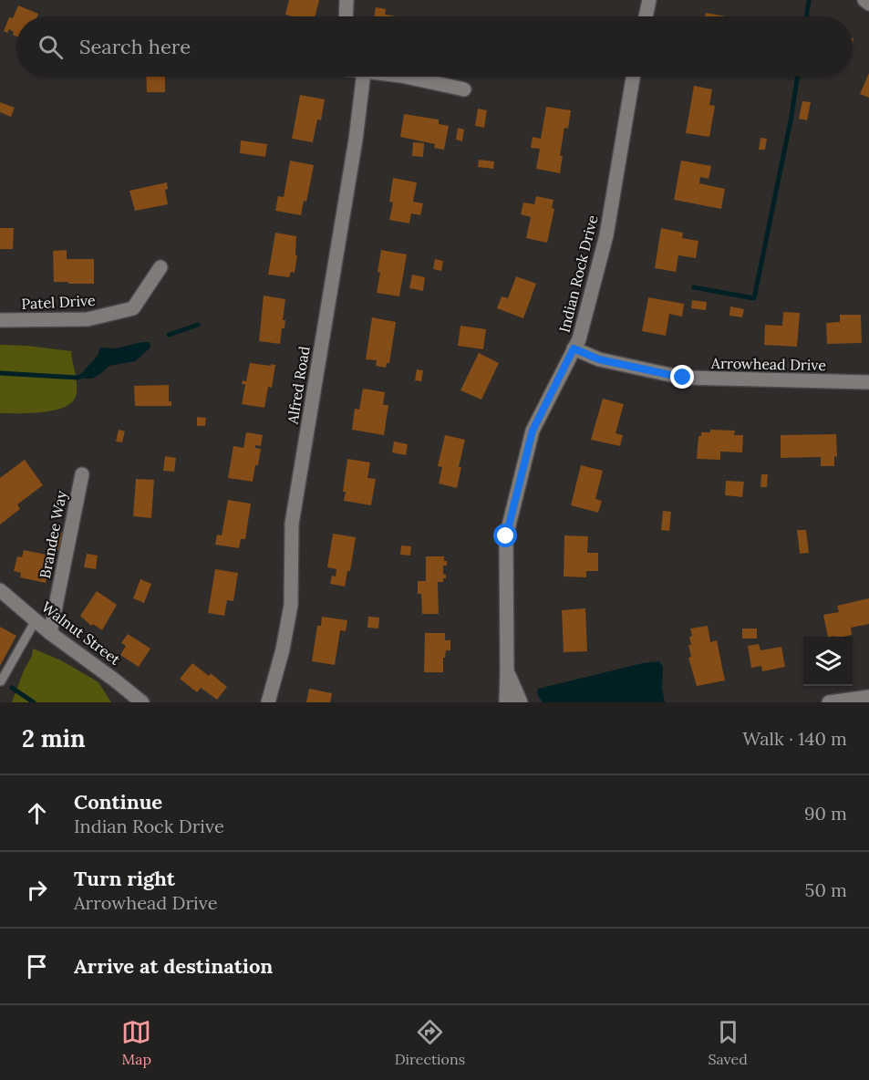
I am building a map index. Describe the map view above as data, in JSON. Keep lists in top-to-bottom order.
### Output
{
  "streets": {
    "street": [
      "Indian Rock Drive",
      "Patel Drive",
      "Arrowhead Drive",
      "Alfred Road",
      "Brandee Way",
      "Walnut Street"
    ]
  },
  "crossings": [
    ["Indian Rock Drive", "Arrowhead Drive"],
    ["Brandee Way", "Walnut Street"]
  ],
  "page": {
    "search": "Search here",
    "heading": ["2 min", "Walk · 140 m"],
    "list": [
      ["Continue", "Indian Rock Drive", "90 m"],
      ["Turn right", "Arrowhead Drive", "50 m"],
      "Arrive at destination"
    ],
    "nav": ["Map", "Directions", "Saved"]
  }
}
